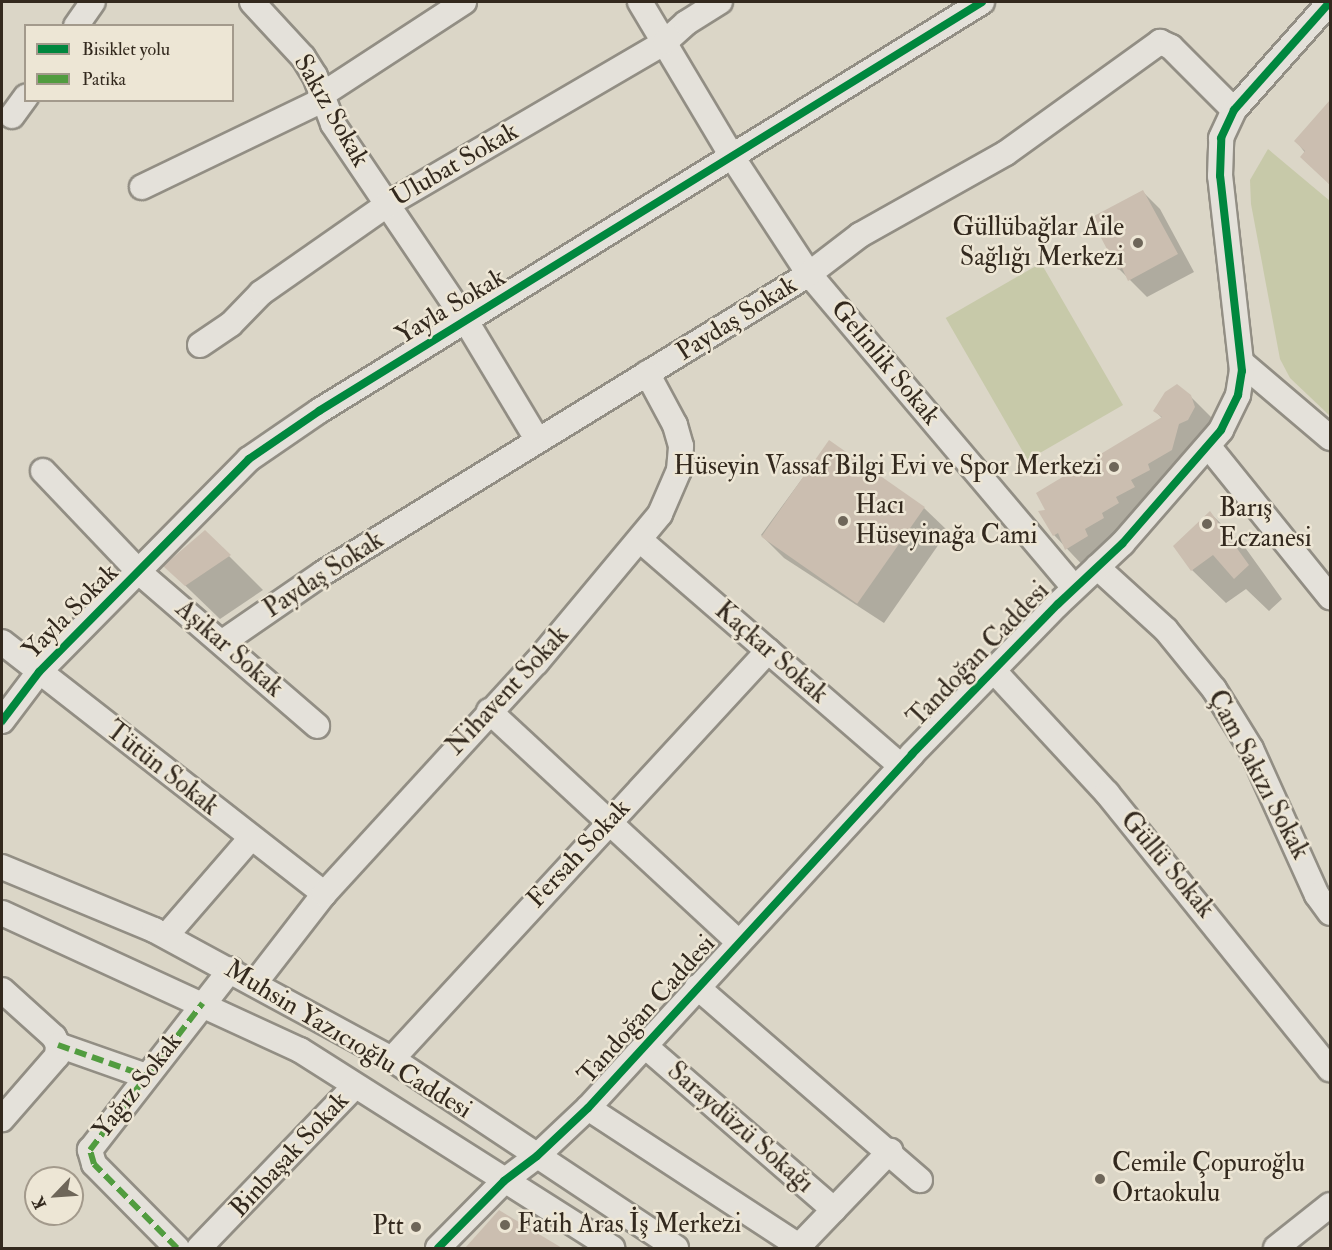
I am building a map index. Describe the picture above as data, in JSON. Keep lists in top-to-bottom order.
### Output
{
  "streets": {
    "street": [
      "Sakız Sokak",
      "Ulubat Sokak",
      "Yayla Sokak",
      "Paydaş Sokak",
      "Gelinlik Sokak",
      "Aşikar Sokak",
      "Kaçkar Sokak",
      "Tandoğan Caddesi",
      "Nihavent Sokak",
      "Tütün Sokak",
      "Çam Sakızı Sokak",
      "Fersah Sokak",
      "Güllü Sokak",
      "Muhsin Yazıcıoğlu Caddesi",
      "Yağız Sokak",
      "Saraydüzü Sokağı",
      "Binbaşak Sokak"
    ]
  },
  "crossings": [
    ["Sakız Sokak", "Ulubat Sokak"],
    ["Sakız Sokak", "Yayla Sokak"],
    ["Sakız Sokak", "Paydaş Sokak"],
    ["Ulubat Sokak", "Gelinlik Sokak"],
    ["Yayla Sokak", "Gelinlik Sokak"],
    ["Yayla Sokak", "Aşikar Sokak"],
    ["Yayla Sokak", "Tütün Sokak"],
    ["Paydaş Sokak", "Gelinlik Sokak"],
    ["Paydaş Sokak", "Aşikar Sokak"],
    ["Paydaş Sokak", "Tandoğan Caddesi"],
    ["Paydaş Sokak", "Nihavent Sokak"],
    ["Gelinlik Sokak", "Tandoğan Caddesi"],
    ["Kaçkar Sokak", "Tandoğan Caddesi"],
    ["Kaçkar Sokak", "Nihavent Sokak"],
    ["Kaçkar Sokak", "Fersah Sokak"],
    ["Tandoğan Caddesi", "Çam Sakızı Sokak"],
    ["Tandoğan Caddesi", "Güllü Sokak"],
    ["Tandoğan Caddesi", "Muhsin Yazıcıoğlu Caddesi"],
    ["Tandoğan Caddesi", "Saraydüzü Sokağı"],
    ["Nihavent Sokak", "Tütün Sokak"],
    ["Nihavent Sokak", "Muhsin Yazıcıoğlu Caddesi"],
    ["Fersah Sokak", "Muhsin Yazıcıoğlu Caddesi"],
    ["Muhsin Yazıcıoğlu Caddesi", "Yağız Sokak"],
    ["Muhsin Yazıcıoğlu Caddesi", "Binbaşak Sokak"]
  ],
  "places": [
    "Güllübağlar Aile Sağlığı Merkezi",
    "Hüseyin Vassaf Bilgi Evi ve Spor Merkezi",
    "Hacı Hüseyinağa Cami",
    "Barış Eczanesi",
    "Cemile Çopuroğlu Ortaokulu",
    "Fatih Aras İş Merkezi",
    "Ptt"
  ],
  "legend": ["Bisiklet yolu", "Patika"],
  "north": "bottom left"
}
